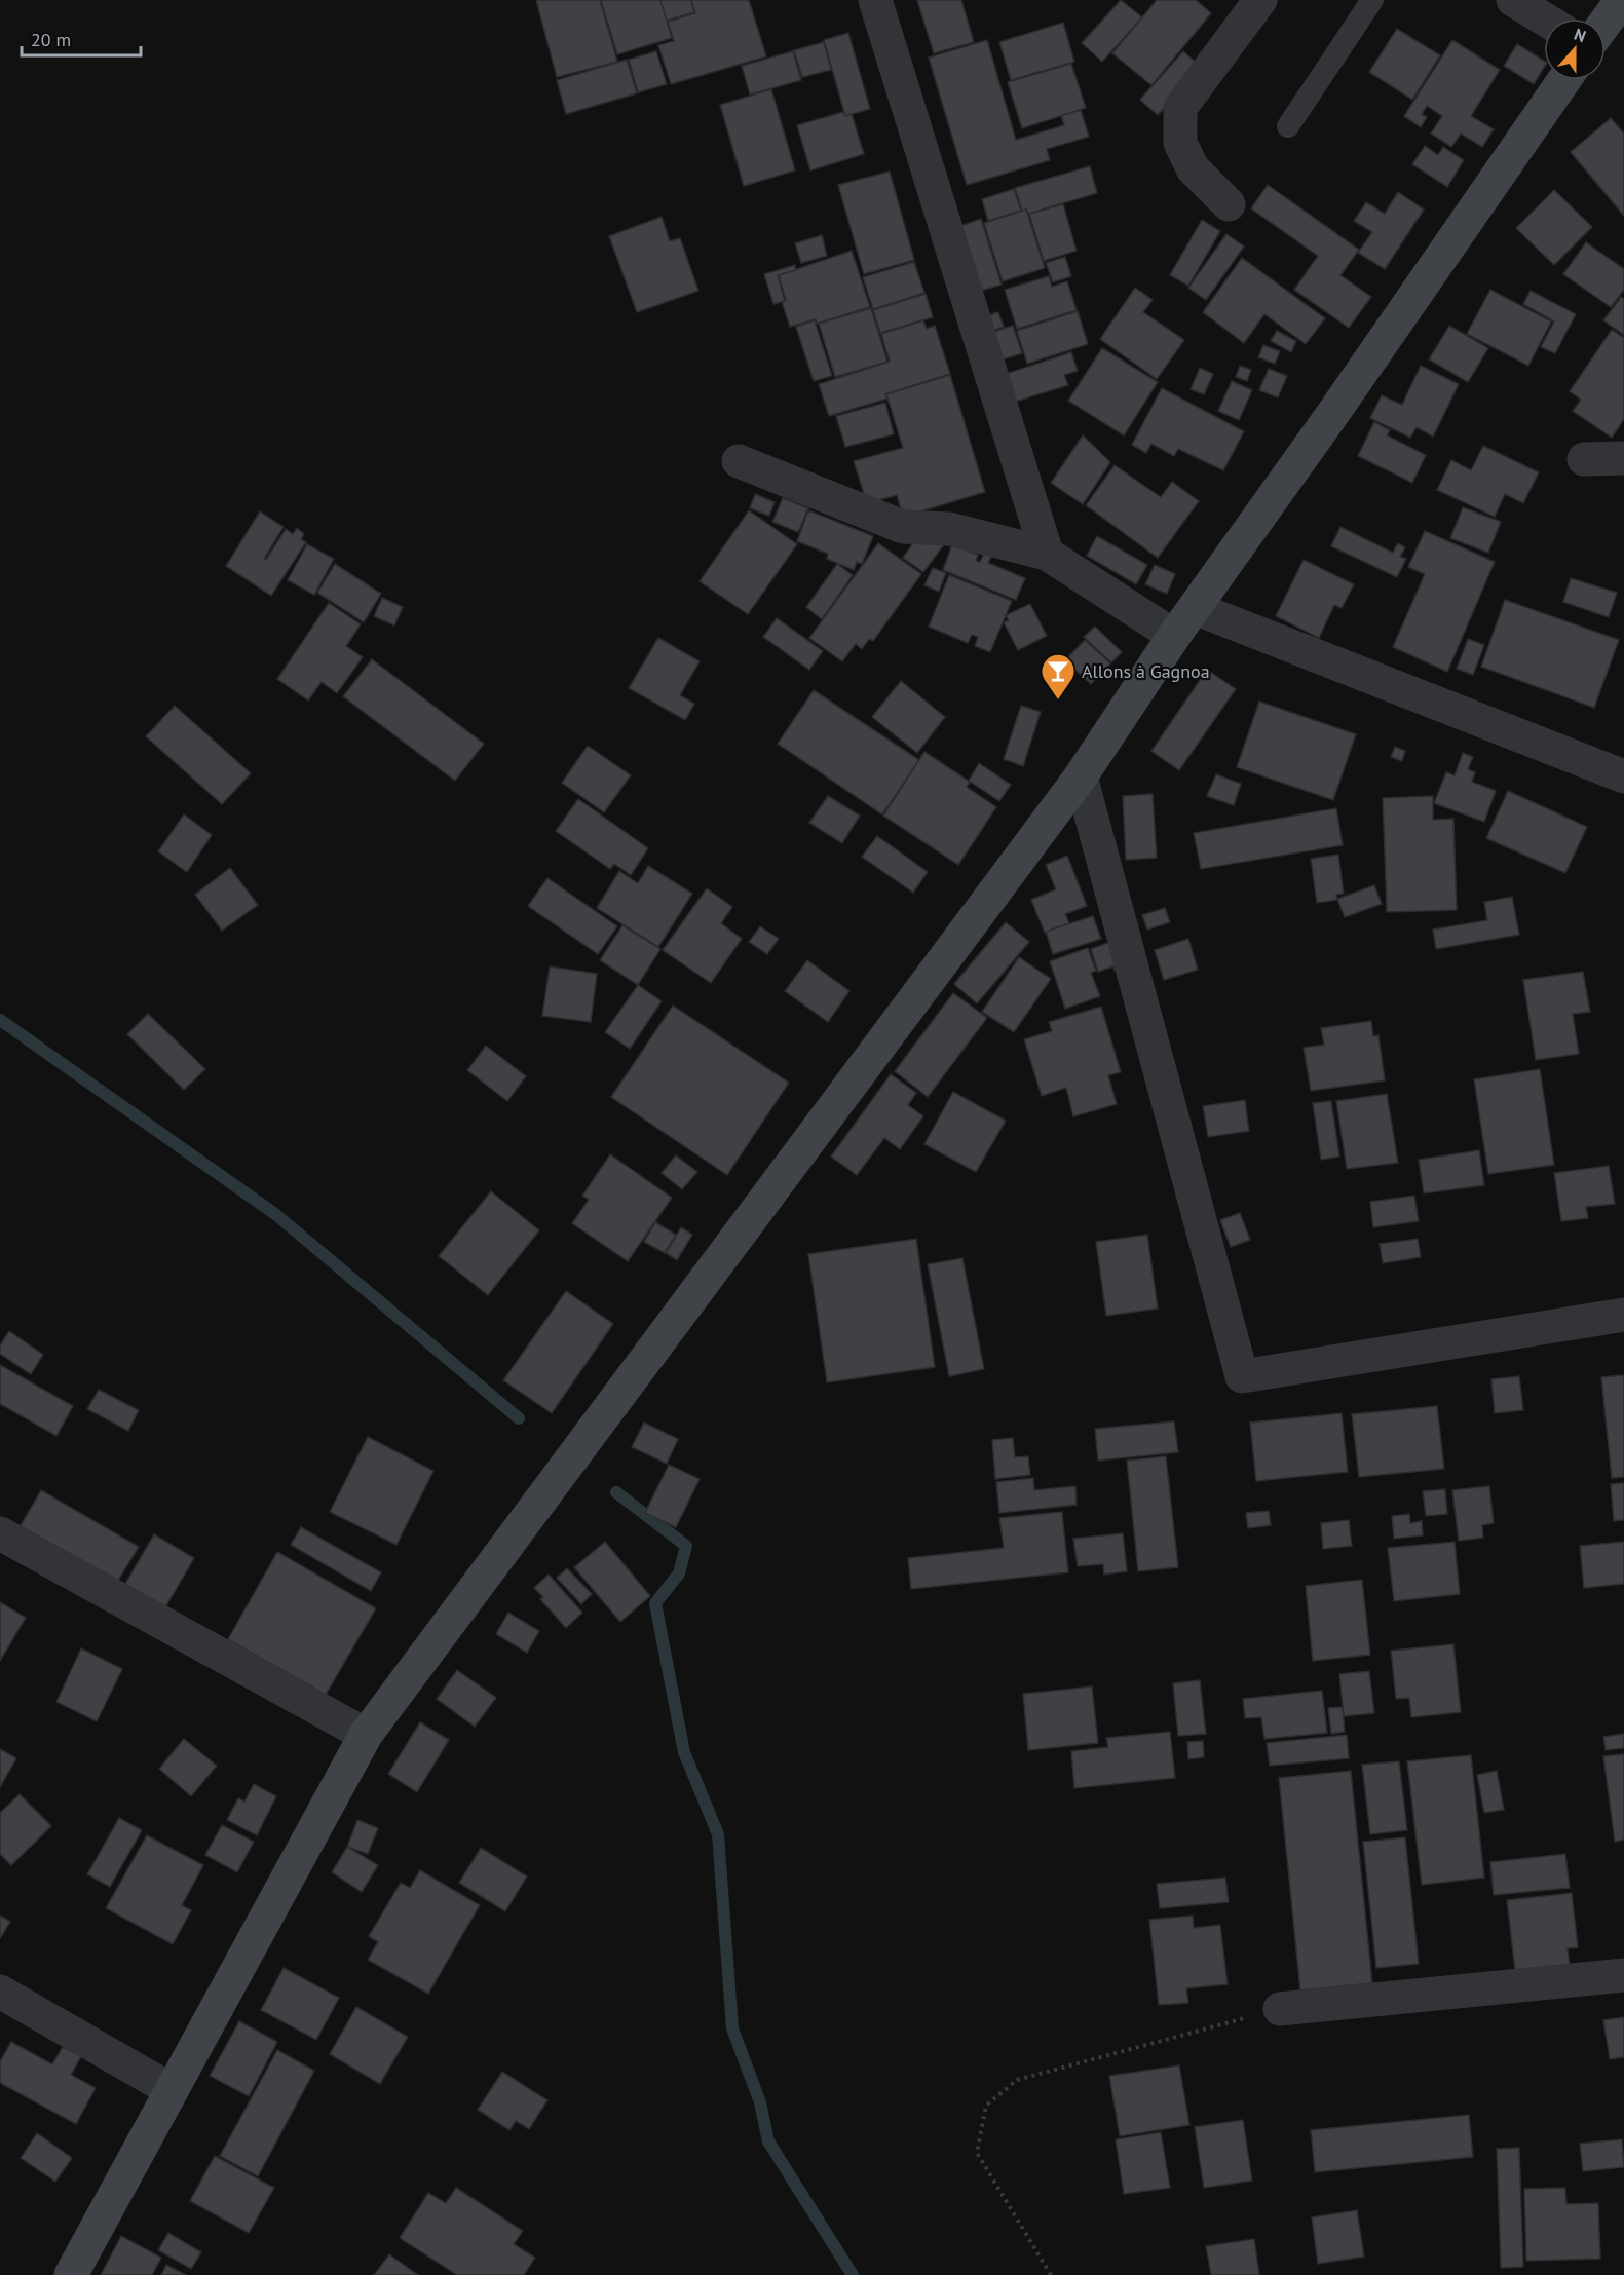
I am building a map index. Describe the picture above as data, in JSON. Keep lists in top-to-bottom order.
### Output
{
  "places": {
    "bar": ["Allons à Gagnoa"]
  },
  "scale_bar": "20 m",
  "north": "top"
}
